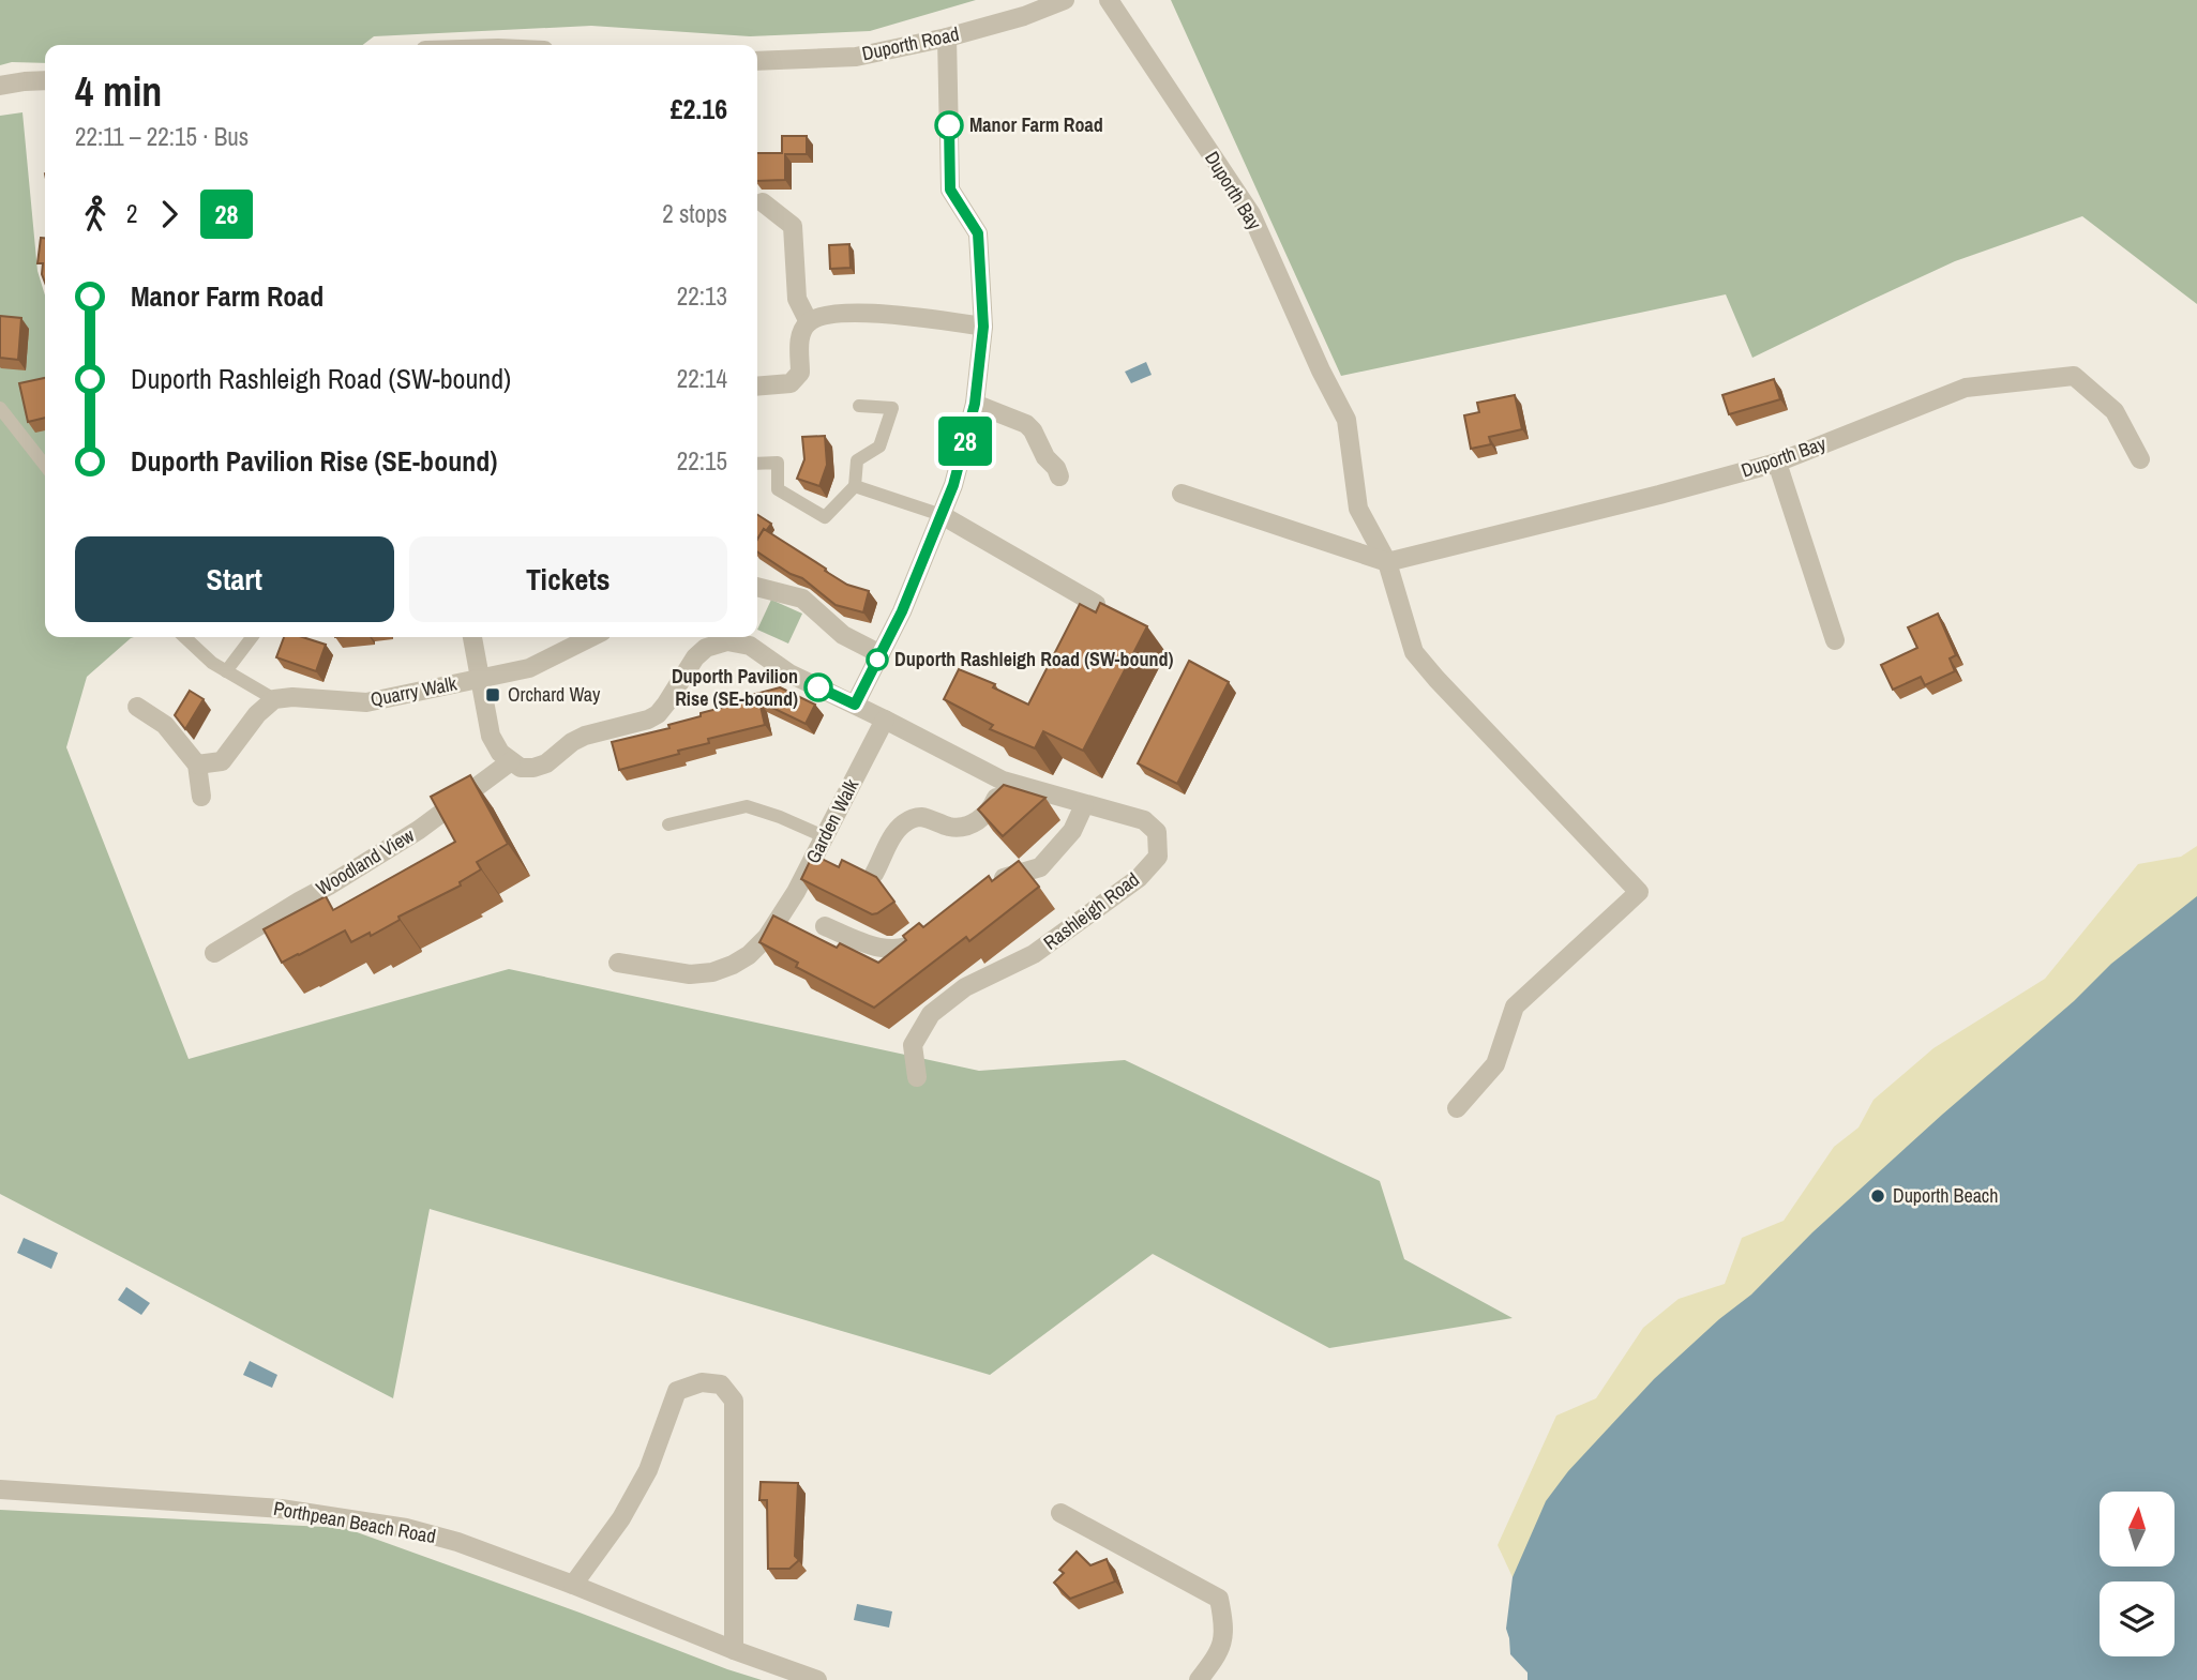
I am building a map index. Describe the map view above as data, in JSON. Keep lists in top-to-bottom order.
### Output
{
  "streets": {
    "street": [
      "Duporth Road",
      "Duporth Bay",
      "Quarry Walk",
      "Garden Walk",
      "Woodland View",
      "Rashleigh Road",
      "Porthpean Beach Road"
    ]
  },
  "crossings": [
    ["Garden Walk", "Rashleigh Road"],
    ["Woodland View", "Rashleigh Road"]
  ],
  "places": {
    "other": [
      "Manor Farm Road",
      "Duporth Rashleigh Road (SW-bound)",
      "Duporth Pavilion Rise (SE-bound)",
      "Duporth Beach"
    ],
    "transit": ["Orchard Way"]
  },
  "lines": ["bus line 28"],
  "north": "top",
  "page": {
    "on_map": "28",
    "heading": ["4 min", "22:11 – 22:15 · Bus", "£2.16"],
    "legs": ["2", "28", "2 stops"],
    "list": [
      {
        "name": "Manor Farm Road",
        "value": "22:13"
      },
      {
        "name": "Duporth Rashleigh Road (SW-bound)",
        "value": "22:14"
      },
      {
        "name": "Duporth Pavilion Rise (SE-bound)",
        "value": "22:15"
      }
    ],
    "buttons": ["Start", "Tickets"]
  }
}
